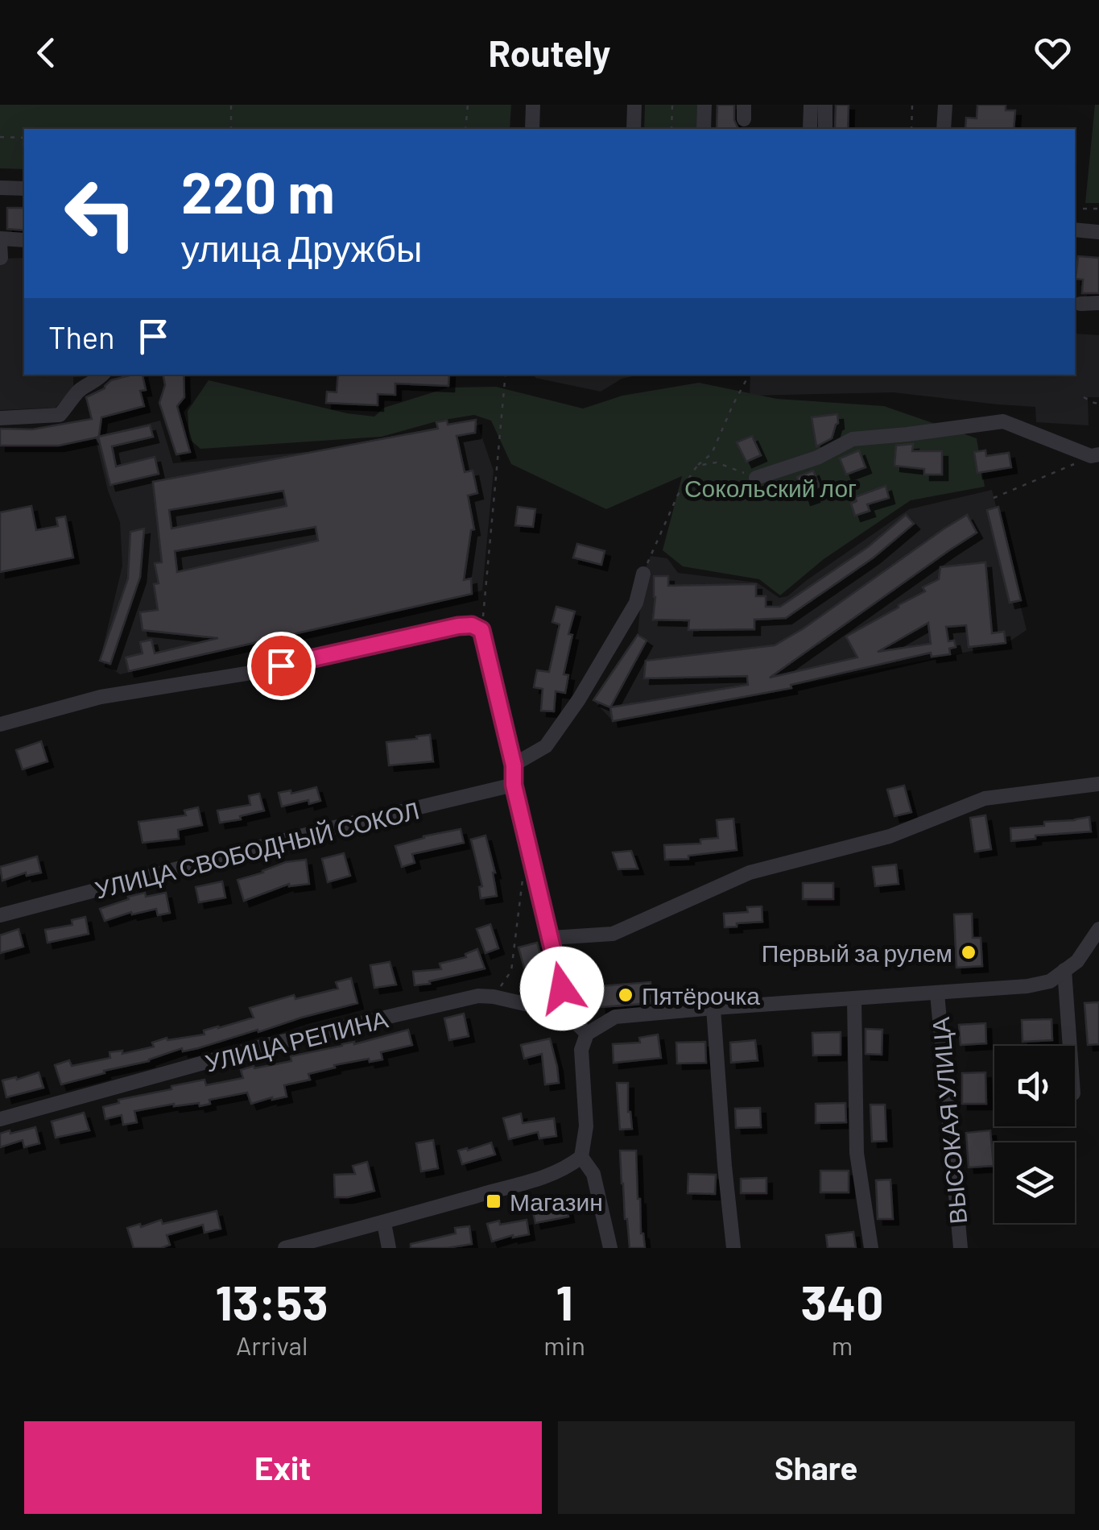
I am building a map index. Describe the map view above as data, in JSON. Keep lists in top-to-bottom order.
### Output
{
  "streets": {
    "street": ["УЛИЦА СВОБОДНЫЙ СОКОЛ", "УЛИЦА РЕПИНА", "ВЫСОКАЯ УЛИЦА"]
  },
  "parks": ["Сокольский лог"],
  "places": {
    "other": ["Первый за рулем", "Пятёрочка"],
    "transit": ["Магазин"]
  },
  "page": {
    "header": "Routely",
    "turn": ["220 m", "улица Дружбы"],
    "then": "Then",
    "eta": [
      "13:53",
      "Arrival",
      "1",
      "min",
      "340",
      "m"
    ],
    "buttons": ["Exit", "Share"]
  }
}
